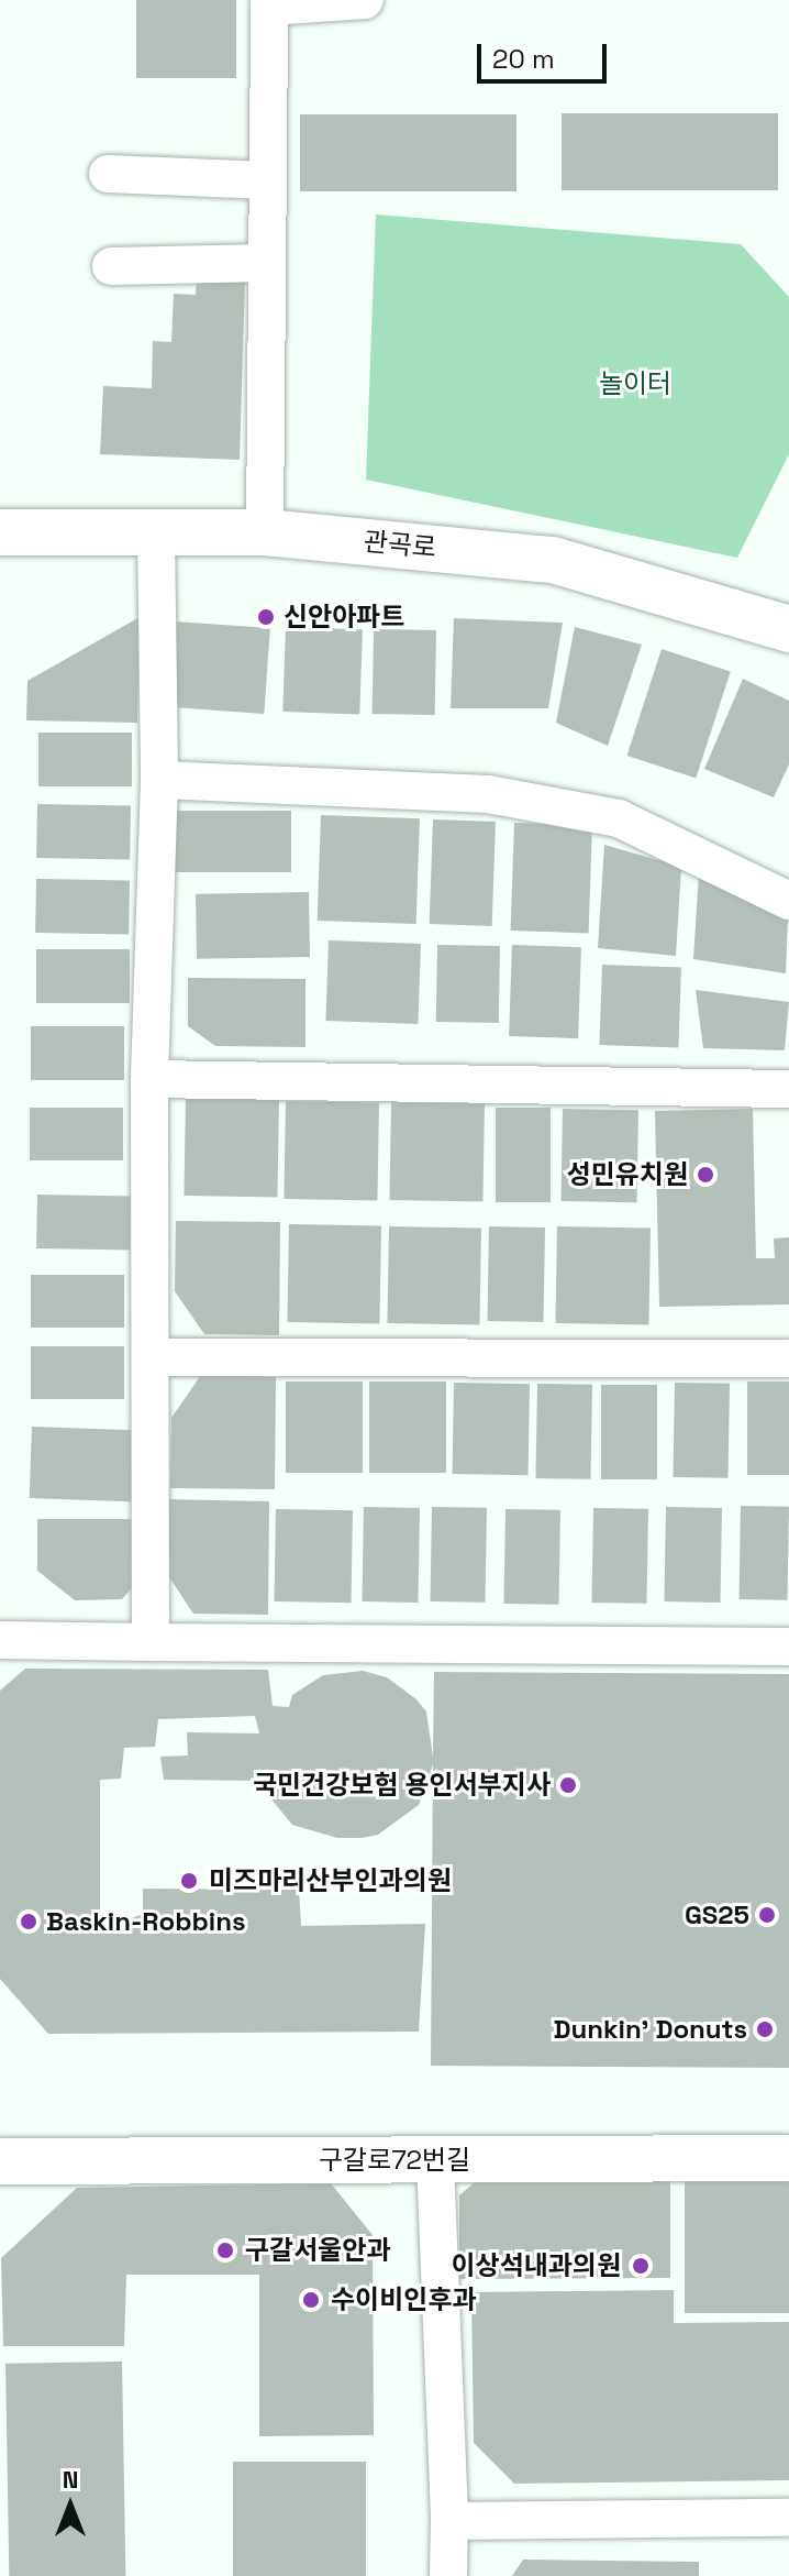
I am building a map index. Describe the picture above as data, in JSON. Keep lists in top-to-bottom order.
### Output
{
  "streets": {
    "street": ["관곡로", "구갈로72번길"]
  },
  "parks": ["놀이터"],
  "places": [
    "신안아파트",
    "성민유치원",
    "국민건강보험 용인서부지사",
    "미즈마리산부인과의원",
    "GS25",
    "Baskin-Robbins",
    "Dunkin' Donuts",
    "구갈서울안과",
    "이상석내과의원",
    "수이비인후과"
  ],
  "scale_bar": "20 m",
  "north": "top"
}
